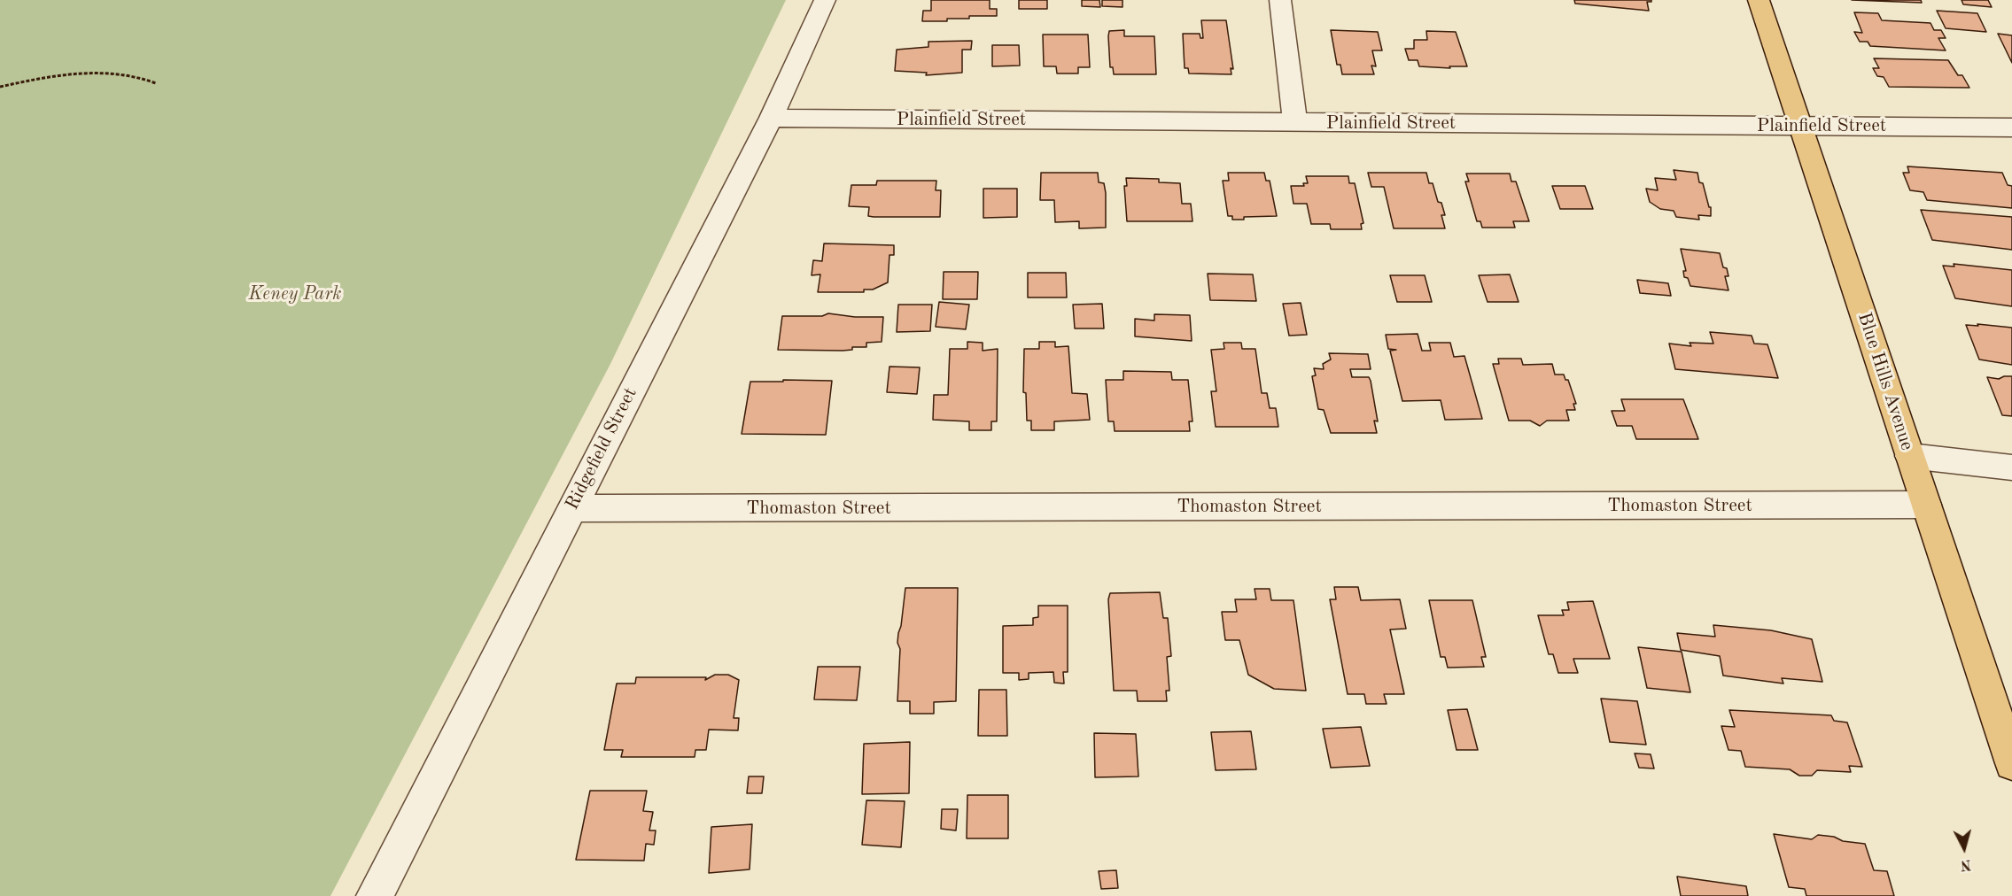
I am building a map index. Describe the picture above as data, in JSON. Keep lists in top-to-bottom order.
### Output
{
  "streets": {
    "main road": ["Blue Hills Avenue"],
    "street": ["Plainfield Street", "Ridgefield Street", "Thomaston Street"]
  },
  "crossings": [
    ["Plainfield Street", "Blue Hills Avenue"],
    ["Plainfield Street", "Ridgefield Street"],
    ["Blue Hills Avenue", "Thomaston Street"],
    ["Ridgefield Street", "Thomaston Street"]
  ],
  "parks": ["Keney Park"],
  "north": "bottom"
}
